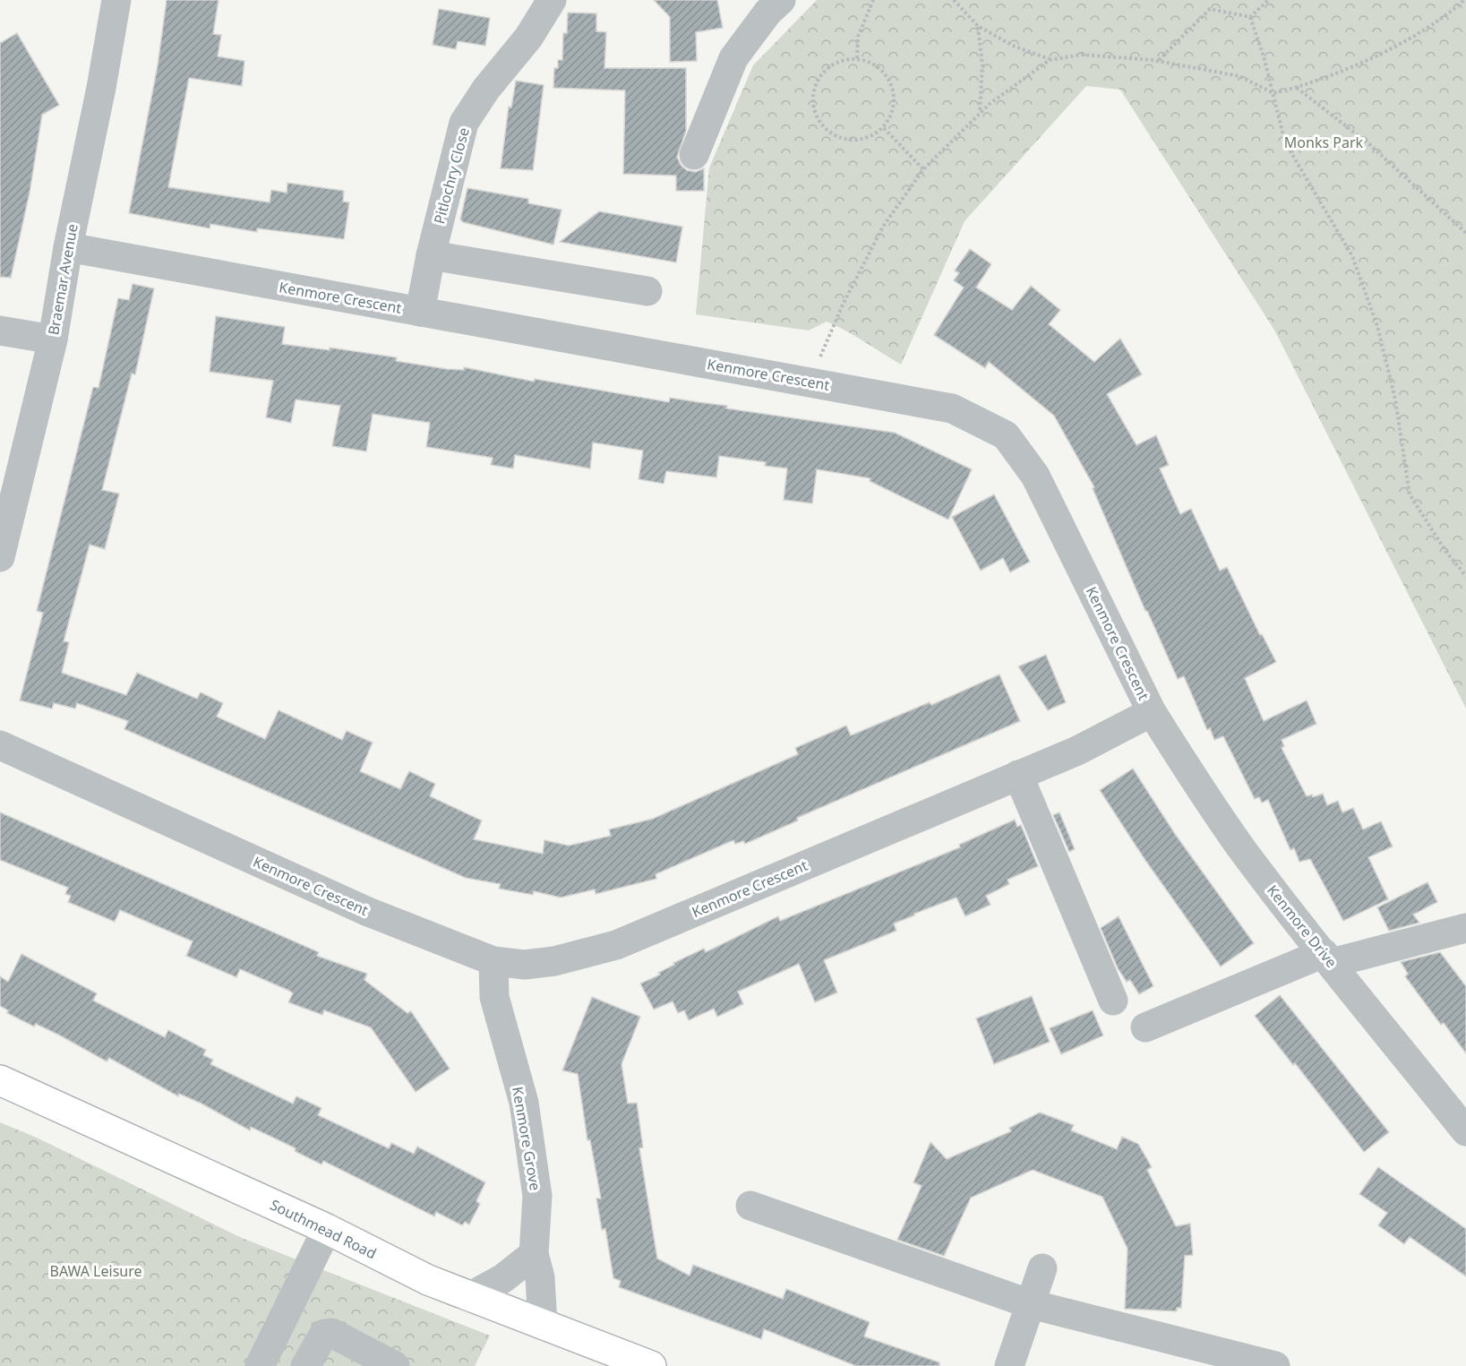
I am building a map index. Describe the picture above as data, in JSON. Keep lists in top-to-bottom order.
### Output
{
  "streets": {
    "main road": ["Southmead Road"],
    "street": [
      "Pitlochry Close",
      "Braemar Avenue",
      "Kenmore Crescent",
      "Kenmore Drive",
      "Kenmore Grove"
    ]
  },
  "crossings": [
    ["Pitlochry Close", "Kenmore Crescent"],
    ["Braemar Avenue", "Kenmore Crescent"],
    ["Kenmore Crescent", "Kenmore Drive"],
    ["Kenmore Crescent", "Kenmore Grove"],
    ["Kenmore Grove", "Southmead Road"]
  ],
  "parks": ["Monks Park", "BAWA Leisure"]
}
